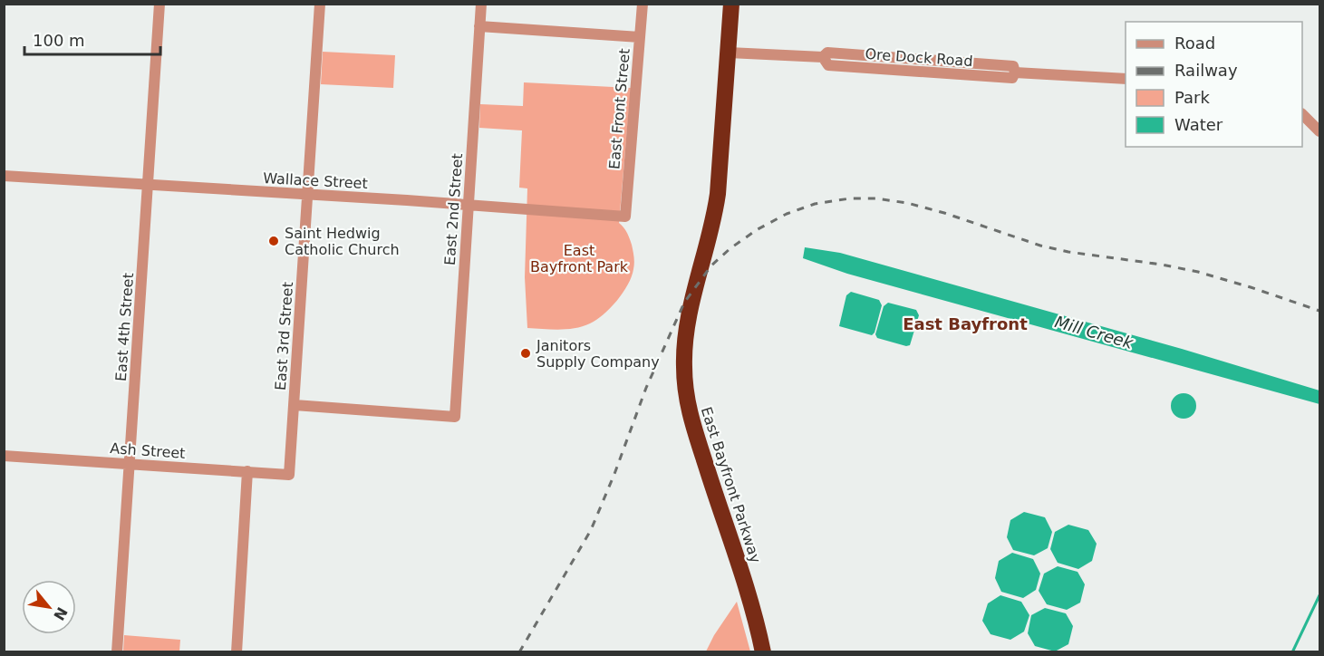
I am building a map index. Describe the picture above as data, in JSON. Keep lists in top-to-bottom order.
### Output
{
  "streets": {
    "highway": ["East Bayfront Parkway"],
    "street": [
      "Ore Dock Road",
      "East Front Street",
      "Wallace Street",
      "East 2nd Street",
      "East 4th Street",
      "East 3rd Street",
      "Ash Street"
    ]
  },
  "crossings": [
    ["Ore Dock Road", "East Bayfront Parkway"],
    ["East Front Street", "Wallace Street"],
    ["Wallace Street", "East 2nd Street"],
    ["Wallace Street", "East 4th Street"],
    ["Wallace Street", "East 3rd Street"],
    ["East 2nd Street", "East 3rd Street"],
    ["East 4th Street", "Ash Street"],
    ["East 3rd Street", "Ash Street"]
  ],
  "districts": ["East Bayfront"],
  "water": ["Mill Creek"],
  "parks": ["East Bayfront Park"],
  "places": ["Saint Hedwig Catholic Church", "Janitors Supply Company"],
  "legend": [
    "Road",
    "Railway",
    "Park",
    "Water"
  ],
  "scale_bar": "100 m",
  "north": "bottom right"
}
